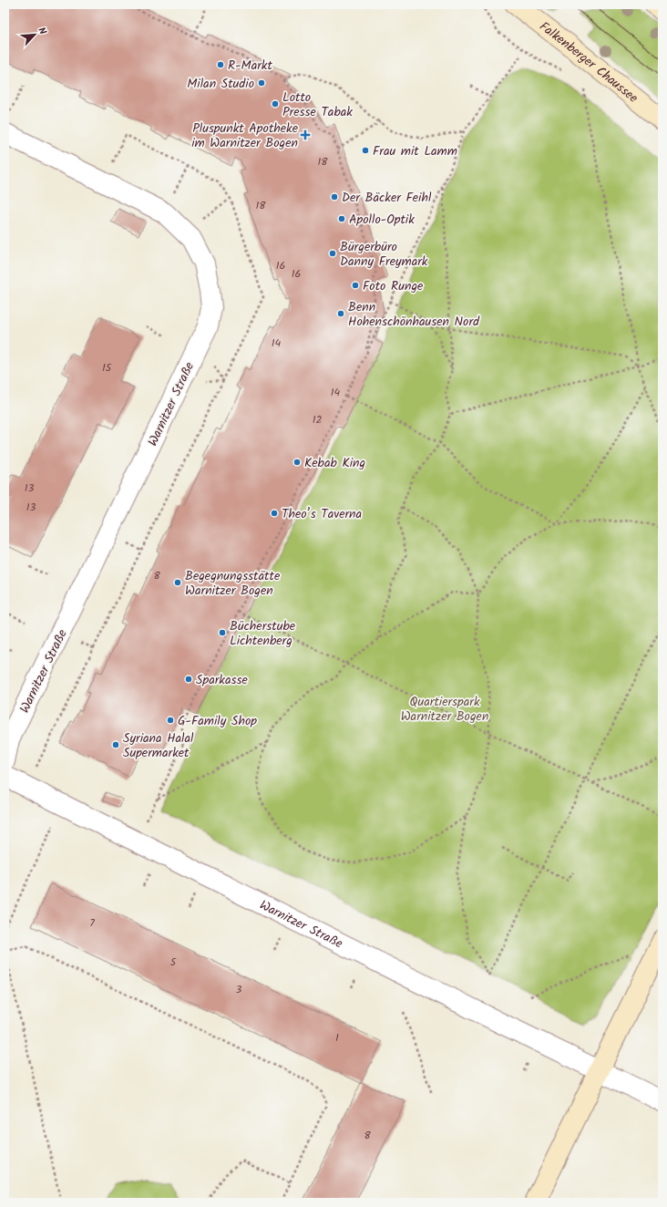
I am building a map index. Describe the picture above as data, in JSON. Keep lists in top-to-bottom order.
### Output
{
  "streets": {
    "street": ["Falkenberger Chaussee", "Warnitzer Straße"]
  },
  "parks": ["Quartierspark Warnitzer Bogen"],
  "places": {
    "other": [
      "R-Markt",
      "Milan Studio",
      "Lotto Presse Tabak",
      "Frau mit Lamm",
      "Der Bäcker Feihl",
      "Apollo-Optik",
      "Bürgerbüro Danny Freymark",
      "Foto Runge",
      "Benn Hohenschönhausen Nord",
      "Kebab King",
      "Theo’s Taverna",
      "Begegnungsstätte Warnitzer Bogen",
      "Bücherstube Lichtenberg",
      "Sparkasse",
      "G-Family Shop",
      "Syriana Halal Supermarket"
    ],
    "health": ["Pluspunkt Apotheke im Warnitzer Bogen"]
  },
  "house_numbers": [
    "18",
    "18",
    "16",
    "16",
    "14",
    "15",
    "14",
    "12",
    "13",
    "13",
    "8",
    "7",
    "5",
    "3",
    "1",
    "8"
  ],
  "north": "top right"
}
